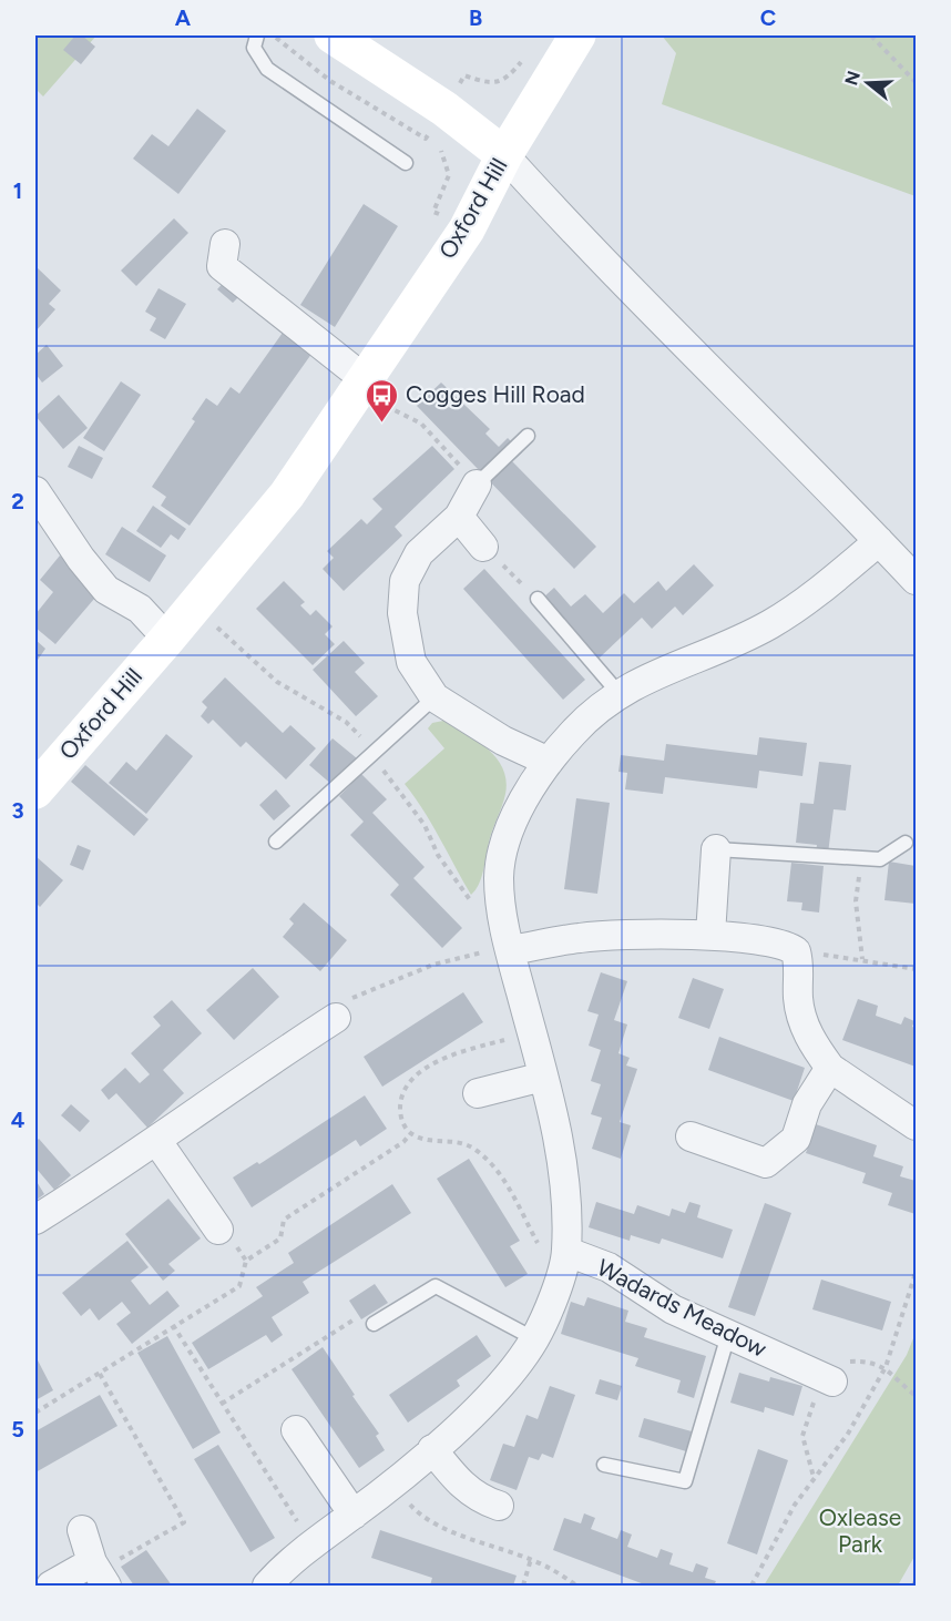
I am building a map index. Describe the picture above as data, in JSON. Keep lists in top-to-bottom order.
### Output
{
  "streets": {
    "main road": ["Oxford Hill"],
    "street": ["Wadards Meadow"]
  },
  "parks": ["Oxlease Park"],
  "places": {
    "bus stop": ["Cogges Hill Road"]
  },
  "north": "left",
  "grid": {
    "columns": ["A", "B", "C"],
    "rows": [
      "1",
      "2",
      "3",
      "4",
      "5"
    ]
  }
}
